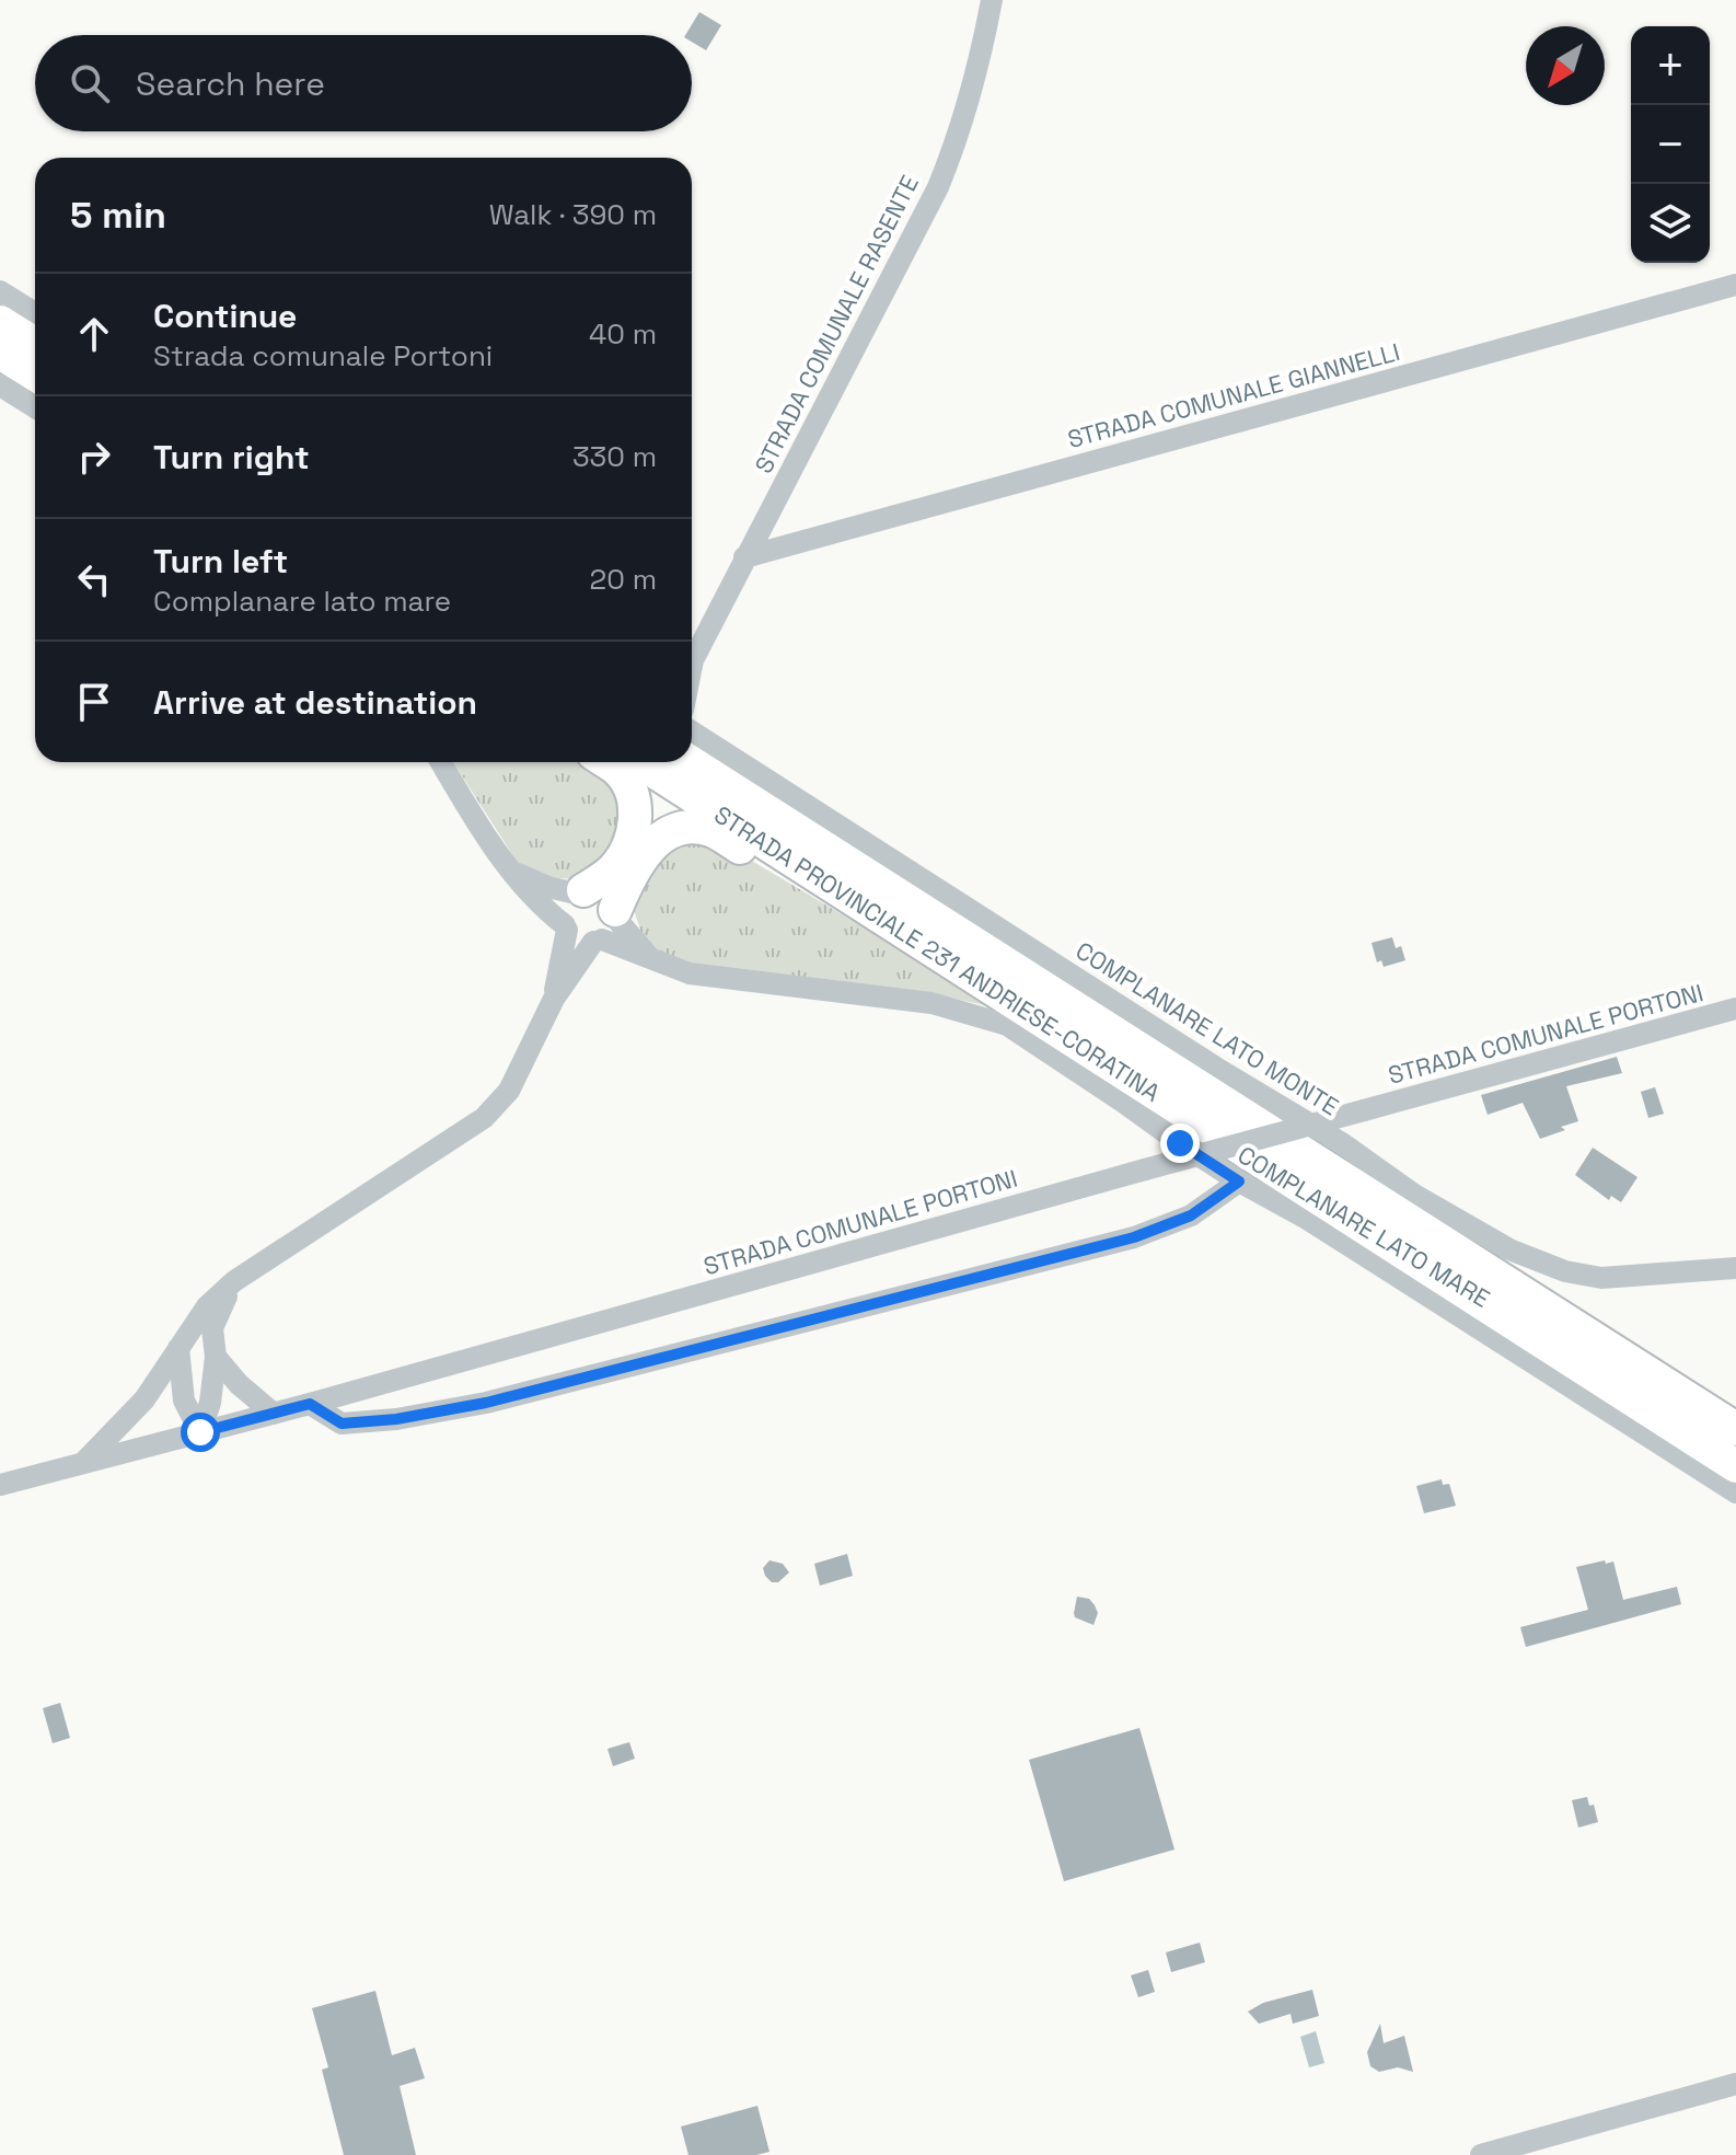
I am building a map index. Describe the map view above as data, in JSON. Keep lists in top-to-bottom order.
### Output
{
  "streets": {
    "highway": ["STRADA PROVINCIALE 231 ANDRIESE-CORATINA"],
    "street": [
      "STRADA COMUNALE RASENTE",
      "STRADA COMUNALE GIANNELLI",
      "COMPLANARE LATO MONTE",
      "STRADA COMUNALE PORTONI",
      "COMPLANARE LATO MARE"
    ]
  },
  "crossings": [
    ["STRADA COMUNALE RASENTE", "STRADA COMUNALE GIANNELLI"]
  ],
  "north": "bottom left",
  "page": {
    "map_buttons": ["+", "−"],
    "search": "Search here",
    "heading": ["5 min", "Walk · 390 m"],
    "list": [
      ["Continue", "Strada comunale Portoni", "40 m"],
      ["Turn right", "330 m"],
      ["Turn left", "Complanare lato mare", "20 m"],
      "Arrive at destination"
    ]
  }
}
